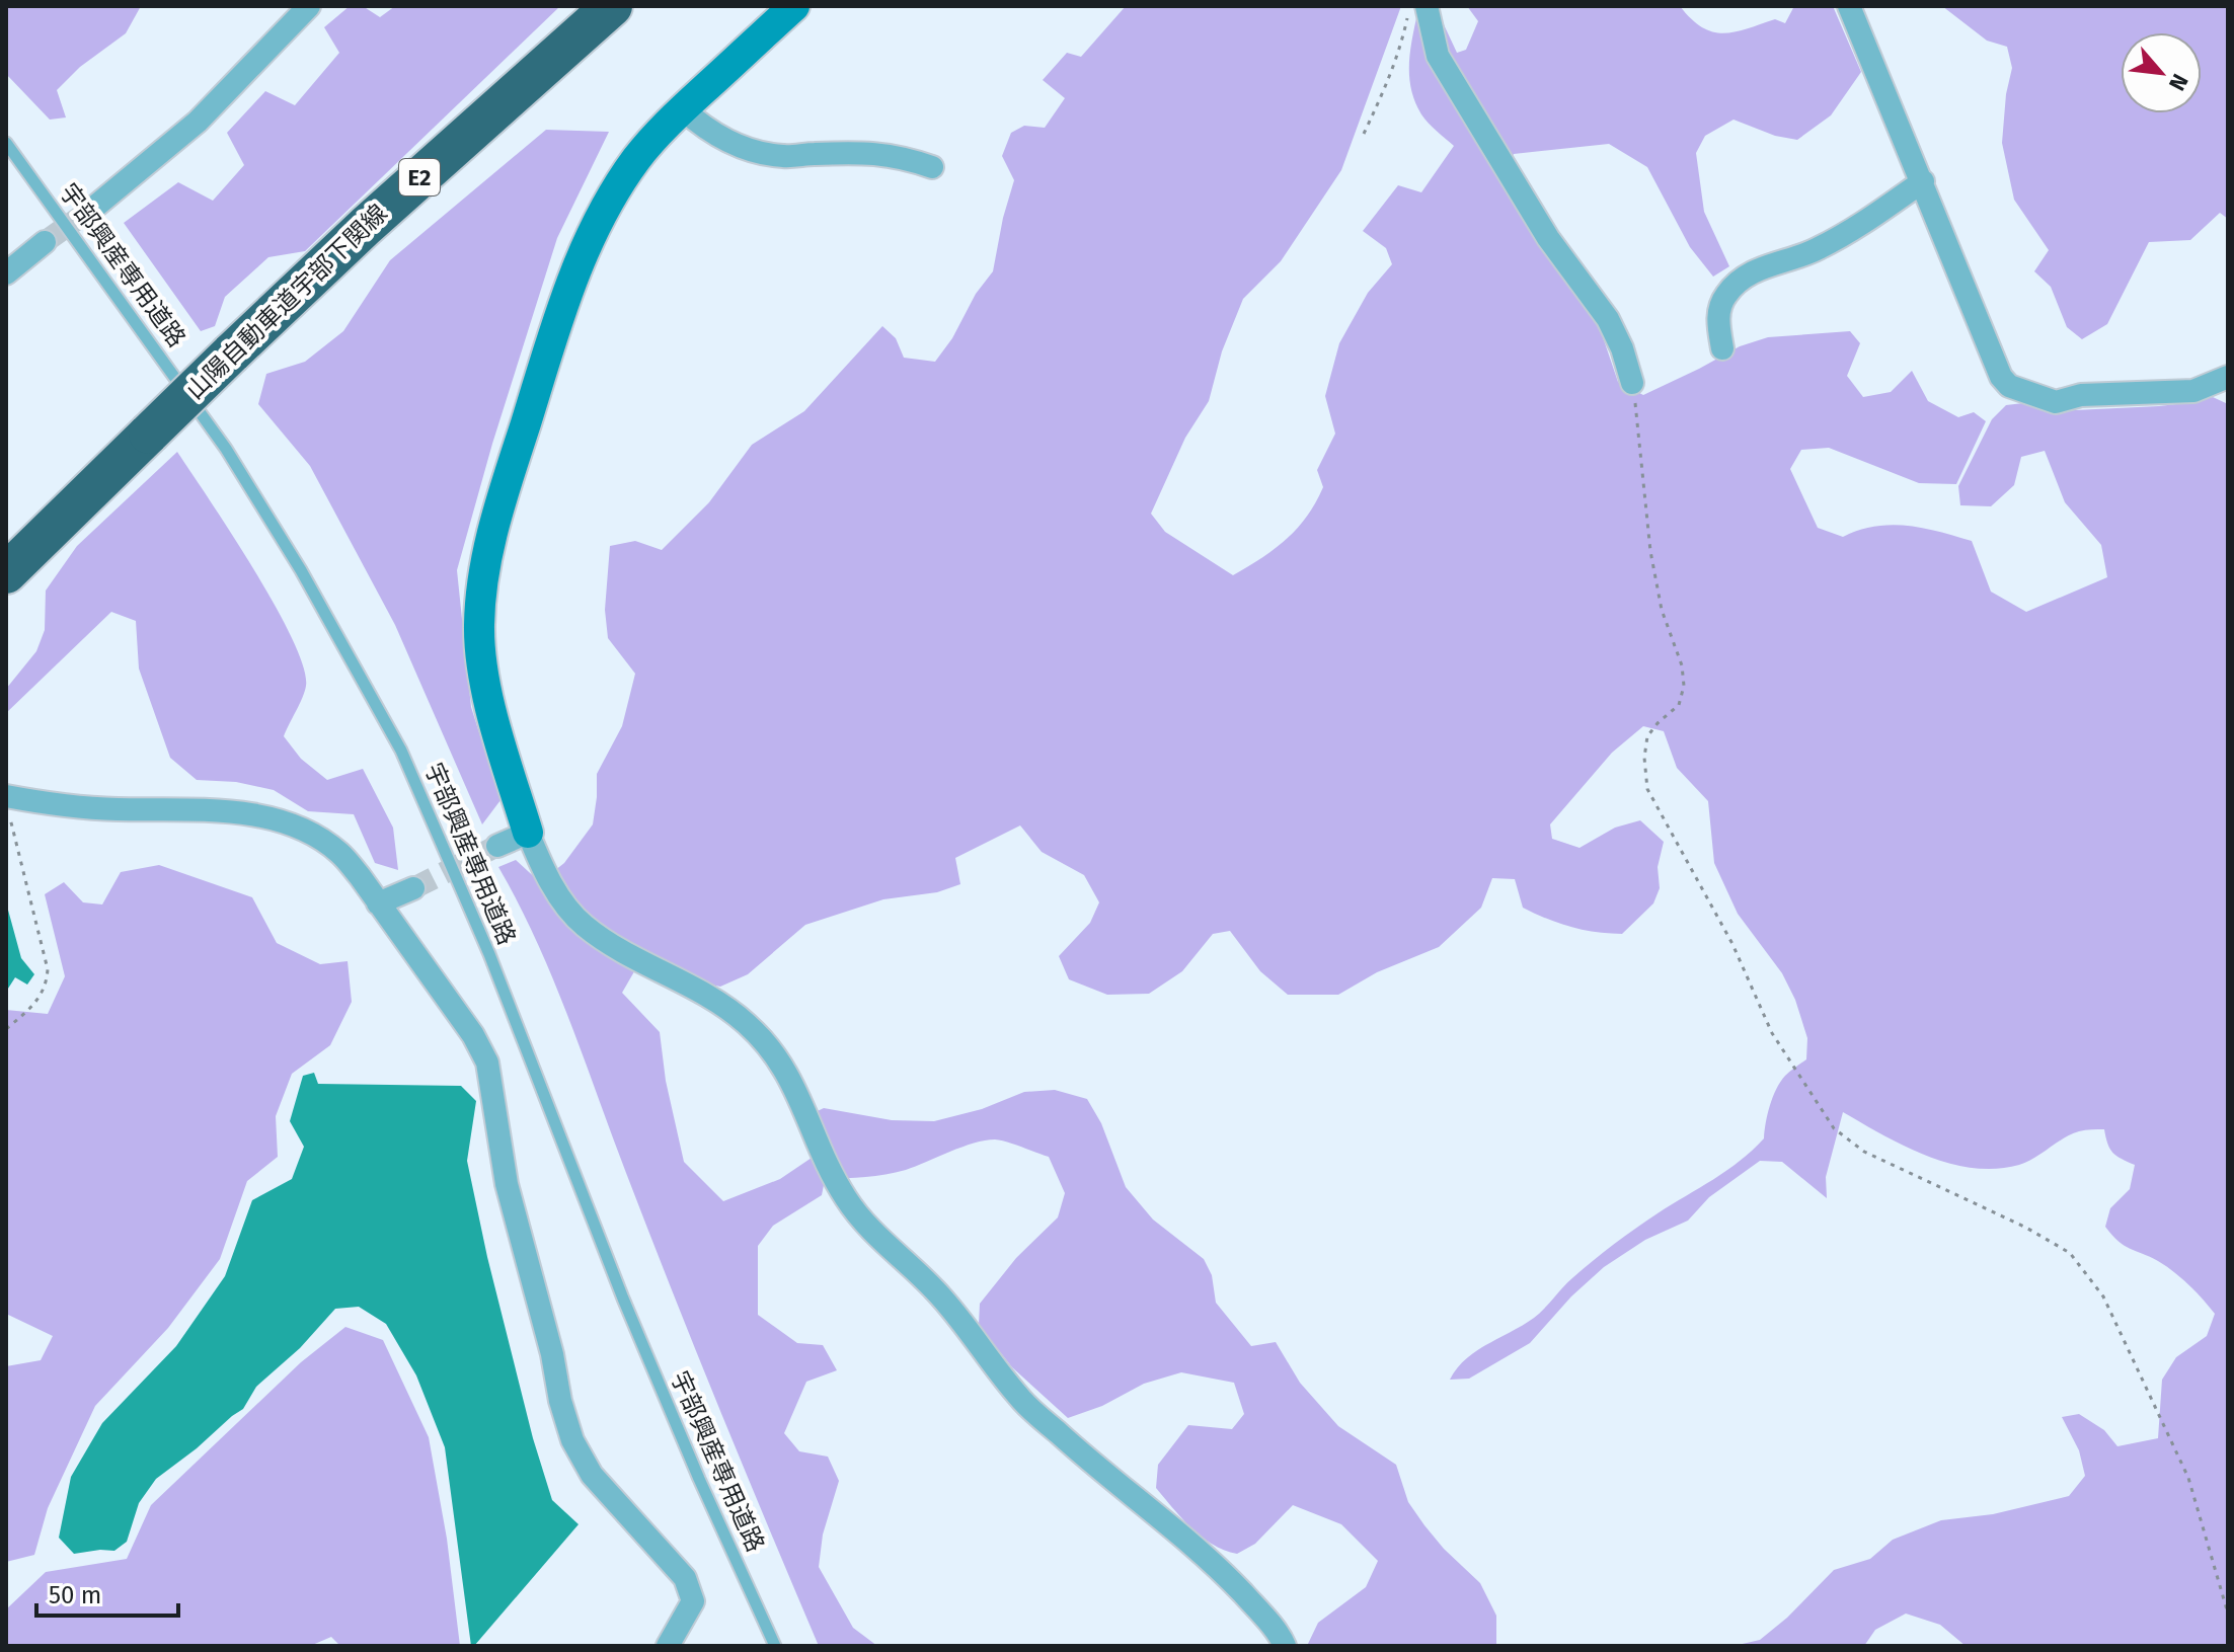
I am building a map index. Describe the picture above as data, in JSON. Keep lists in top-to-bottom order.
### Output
{
  "streets": {
    "highway": ["E2", "山陽自動車道宇部下関線"],
    "lane": ["宇部興産専用道路"]
  },
  "scale_bar": "50 m",
  "north": "bottom right"
}
